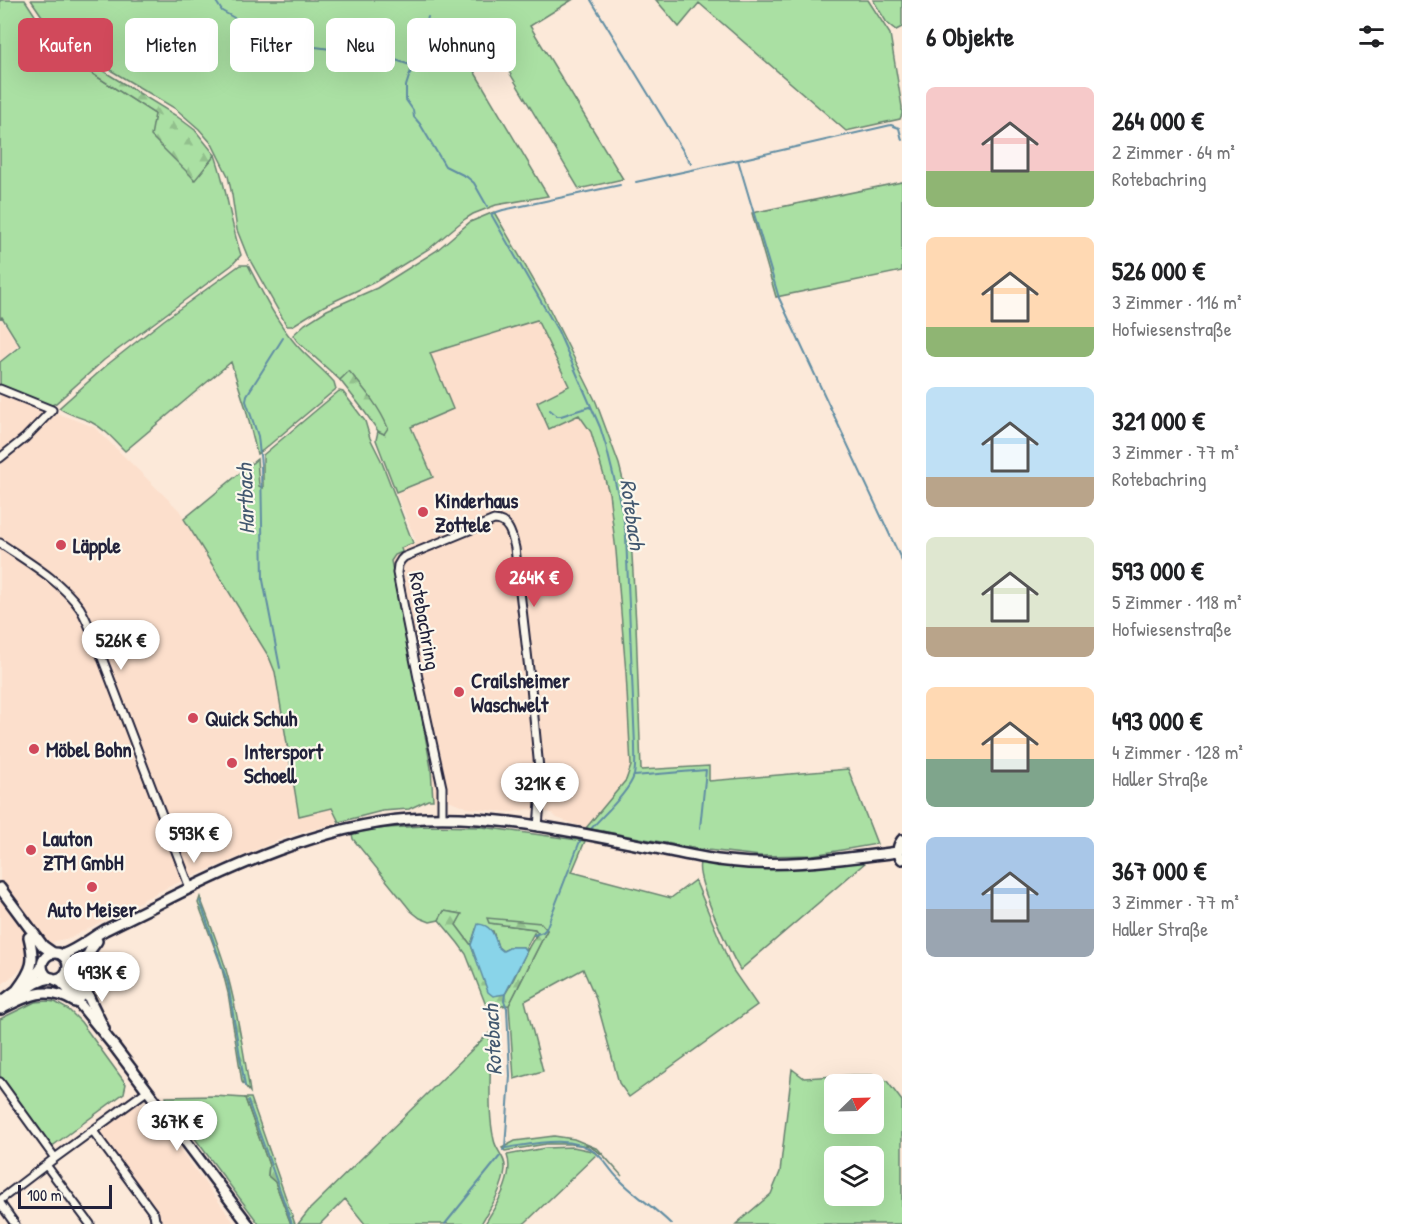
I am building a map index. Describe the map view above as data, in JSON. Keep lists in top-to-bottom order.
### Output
{
  "streets": {
    "street": ["Rotebachring"]
  },
  "water": ["Hartbach", "Rotebach"],
  "places": [
    "Kinderhaus Zottele",
    "Läpple",
    "Crailsheimer Waschwelt",
    "Quick Schuh",
    "Möbel Bohn",
    "Intersport Schoell",
    "Lauton ZTM GmbH",
    "Auto Meiser"
  ],
  "scale_bar": "100 m",
  "north": "top right",
  "page": {
    "heading": "6 Objekte",
    "chip": [
      "Kaufen",
      "Mieten",
      "Filter",
      "Neu",
      "Wohnung"
    ],
    "list": [
      {
        "name": "264 000 €",
        "note": "2 Zimmer · 64 m² · Rotebachring"
      },
      {
        "name": "526 000 €",
        "note": "3 Zimmer · 116 m² · Hofwiesenstraße"
      },
      {
        "name": "321 000 €",
        "note": "3 Zimmer · 77 m² · Rotebachring"
      },
      {
        "name": "593 000 €",
        "note": "5 Zimmer · 118 m² · Hofwiesenstraße"
      },
      {
        "name": "493 000 €",
        "note": "4 Zimmer · 128 m² · Haller Straße"
      },
      {
        "name": "367 000 €",
        "note": "3 Zimmer · 77 m² · Haller Straße"
      }
    ],
    "price": [
      "264K €",
      "526K €",
      "321K €",
      "593K €",
      "493K €",
      "367K €"
    ],
    "scale": "100 m"
  }
}
